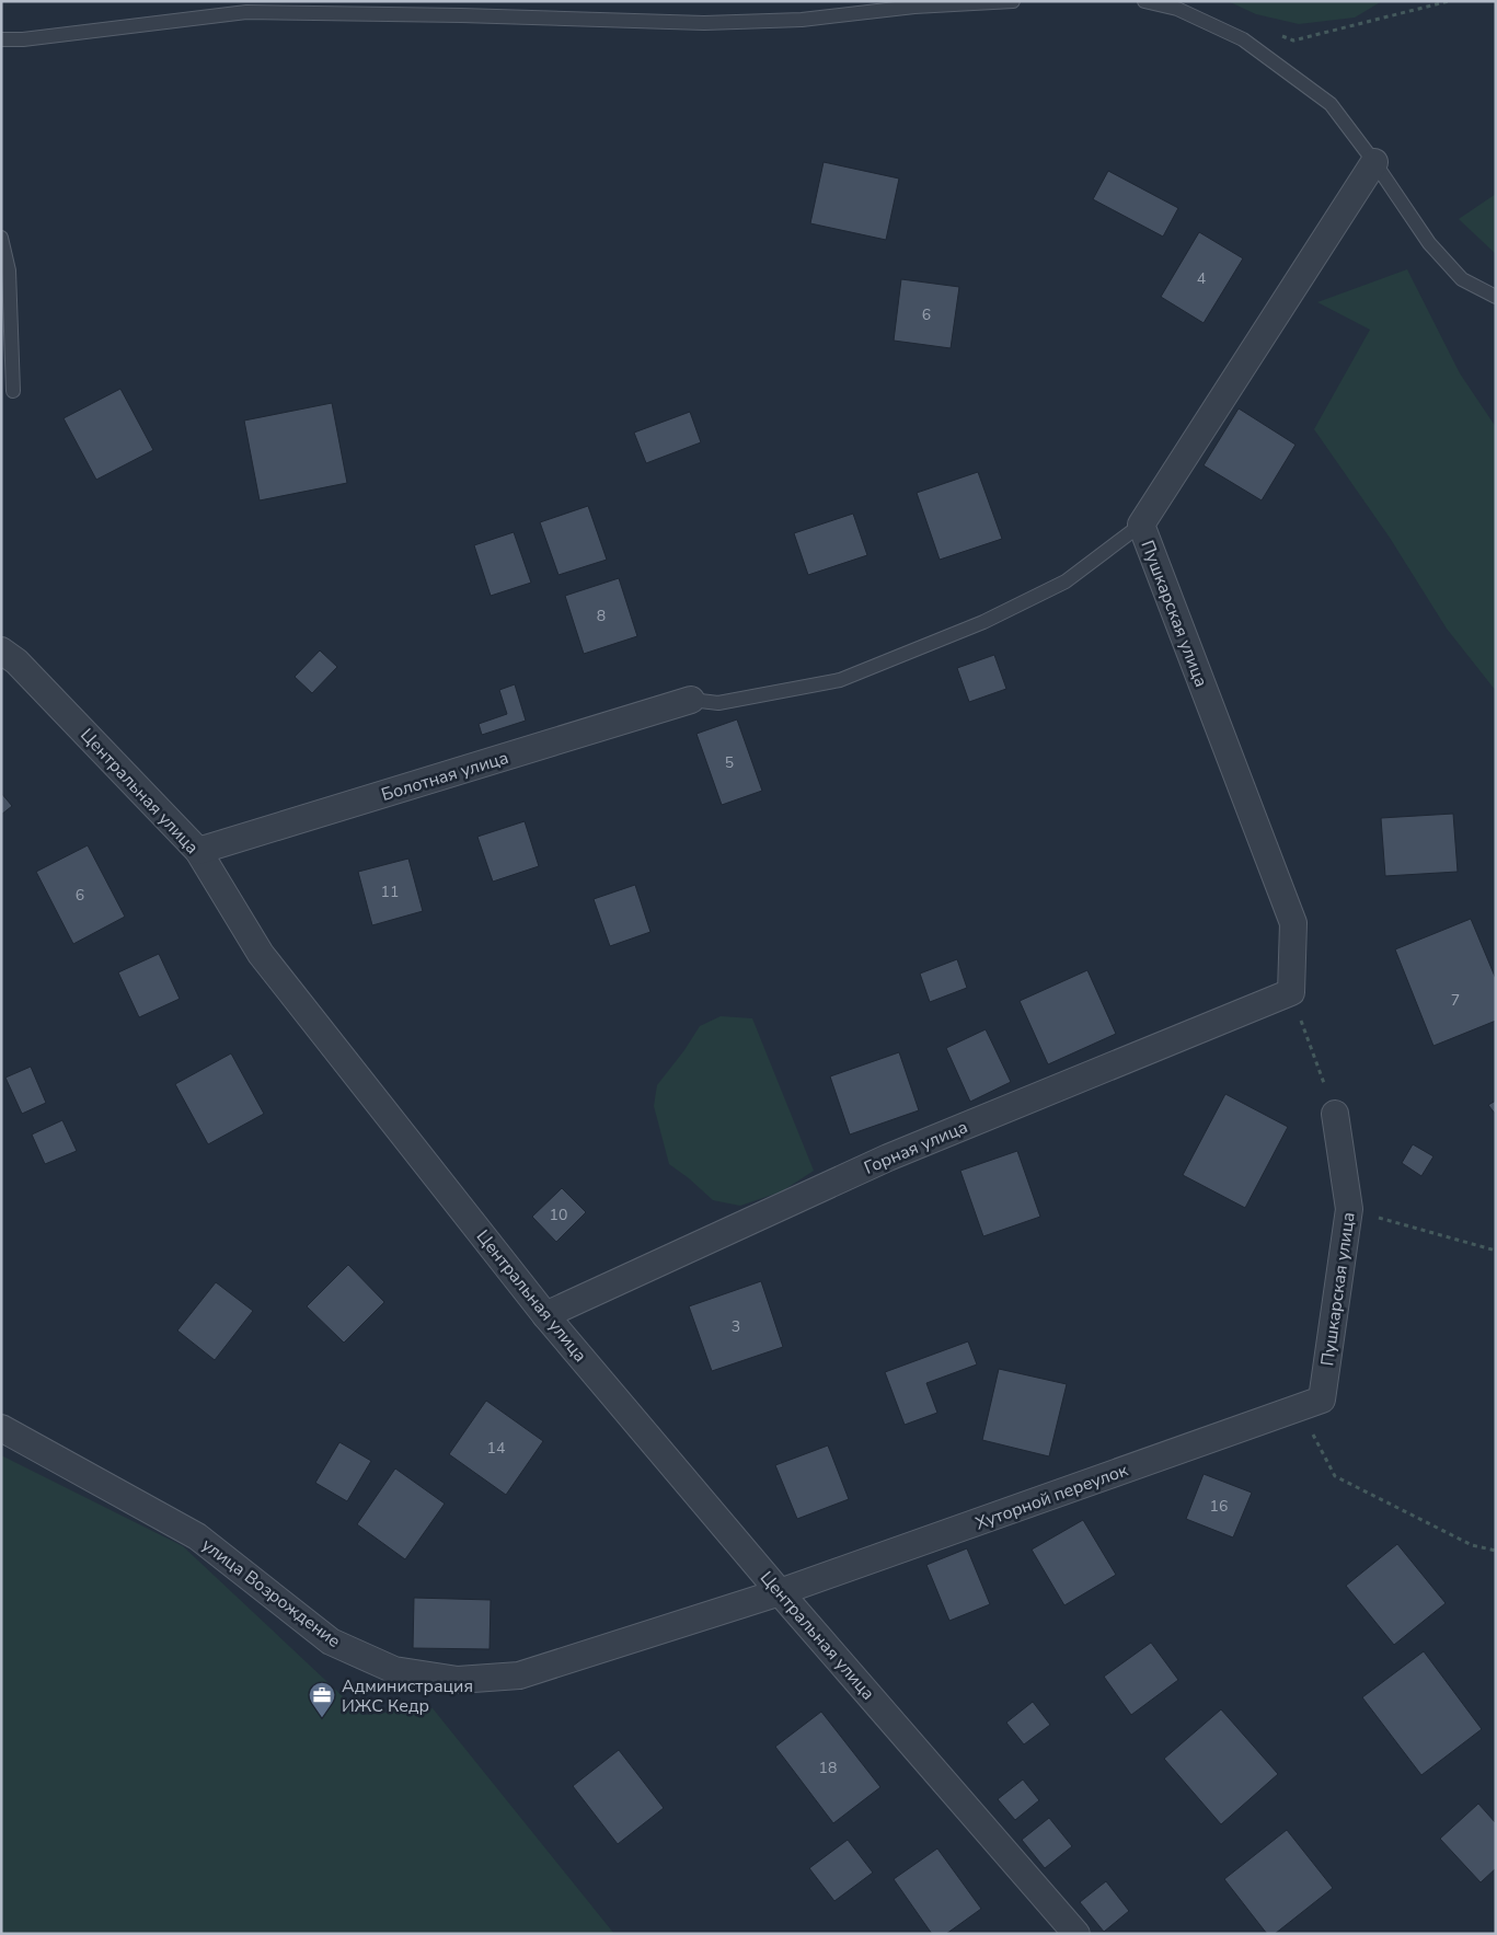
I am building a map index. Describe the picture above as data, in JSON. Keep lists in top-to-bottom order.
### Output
{
  "streets": {
    "street": [
      "Пушкарская улица",
      "Болотная улица",
      "Центральная улица",
      "Горная улица",
      "Хуторной переулок",
      "улица Возрождение"
    ]
  },
  "crossings": [
    ["Пушкарская улица", "Горная улица"],
    ["Пушкарская улица", "Хуторной переулок"],
    ["Болотная улица", "Центральная улица"],
    ["Центральная улица", "Горная улица"],
    ["Центральная улица", "Хуторной переулок"],
    ["Центральная улица", "улица Возрождение"],
    ["Хуторной переулок", "улица Возрождение"]
  ],
  "places": {
    "office": ["Администрация ИЖС Кедр"]
  },
  "house_numbers": [
    "4",
    "6",
    "8",
    "5",
    "11",
    "6",
    "7",
    "10",
    "3",
    "14",
    "16",
    "18"
  ]
}
